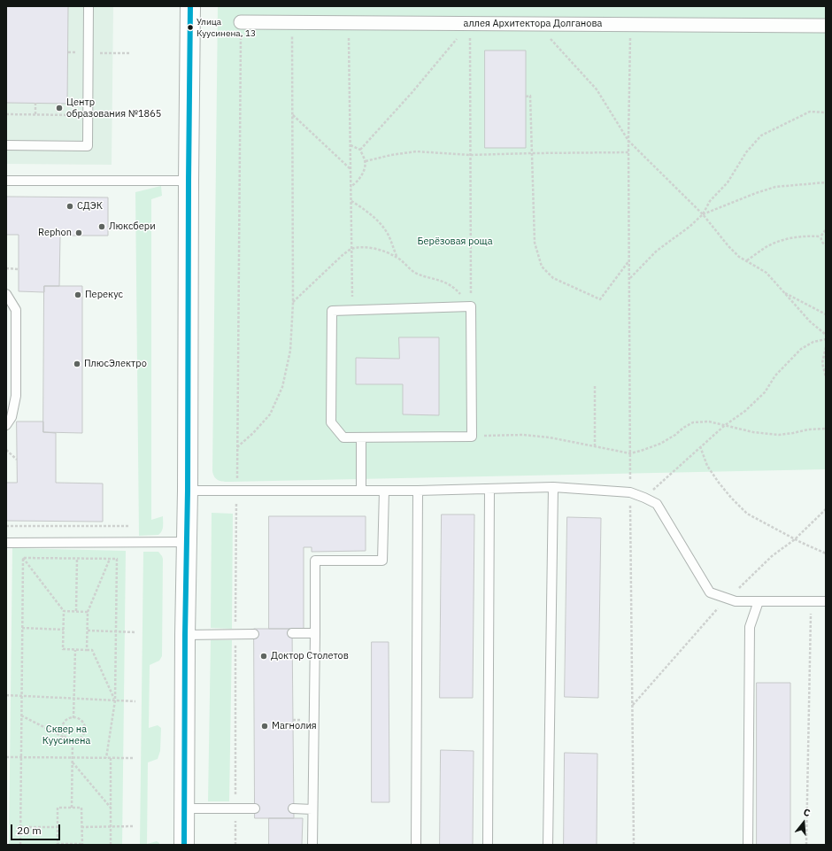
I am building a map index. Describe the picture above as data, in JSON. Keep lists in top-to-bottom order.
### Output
{
  "streets": {
    "street": ["аллея Архитектора Долганова"]
  },
  "parks": ["Берёзовая роща", "Сквер на Куусинена"],
  "places": [
    "Улица Куусинена, 13",
    "Центр образования №1865",
    "СДЭК",
    "Люксбери",
    "Rephon",
    "Перекус",
    "ПлюсЭлектро",
    "Доктор Столетов",
    "Магнолия"
  ],
  "scale_bar": "20 m",
  "north": "top"
}
